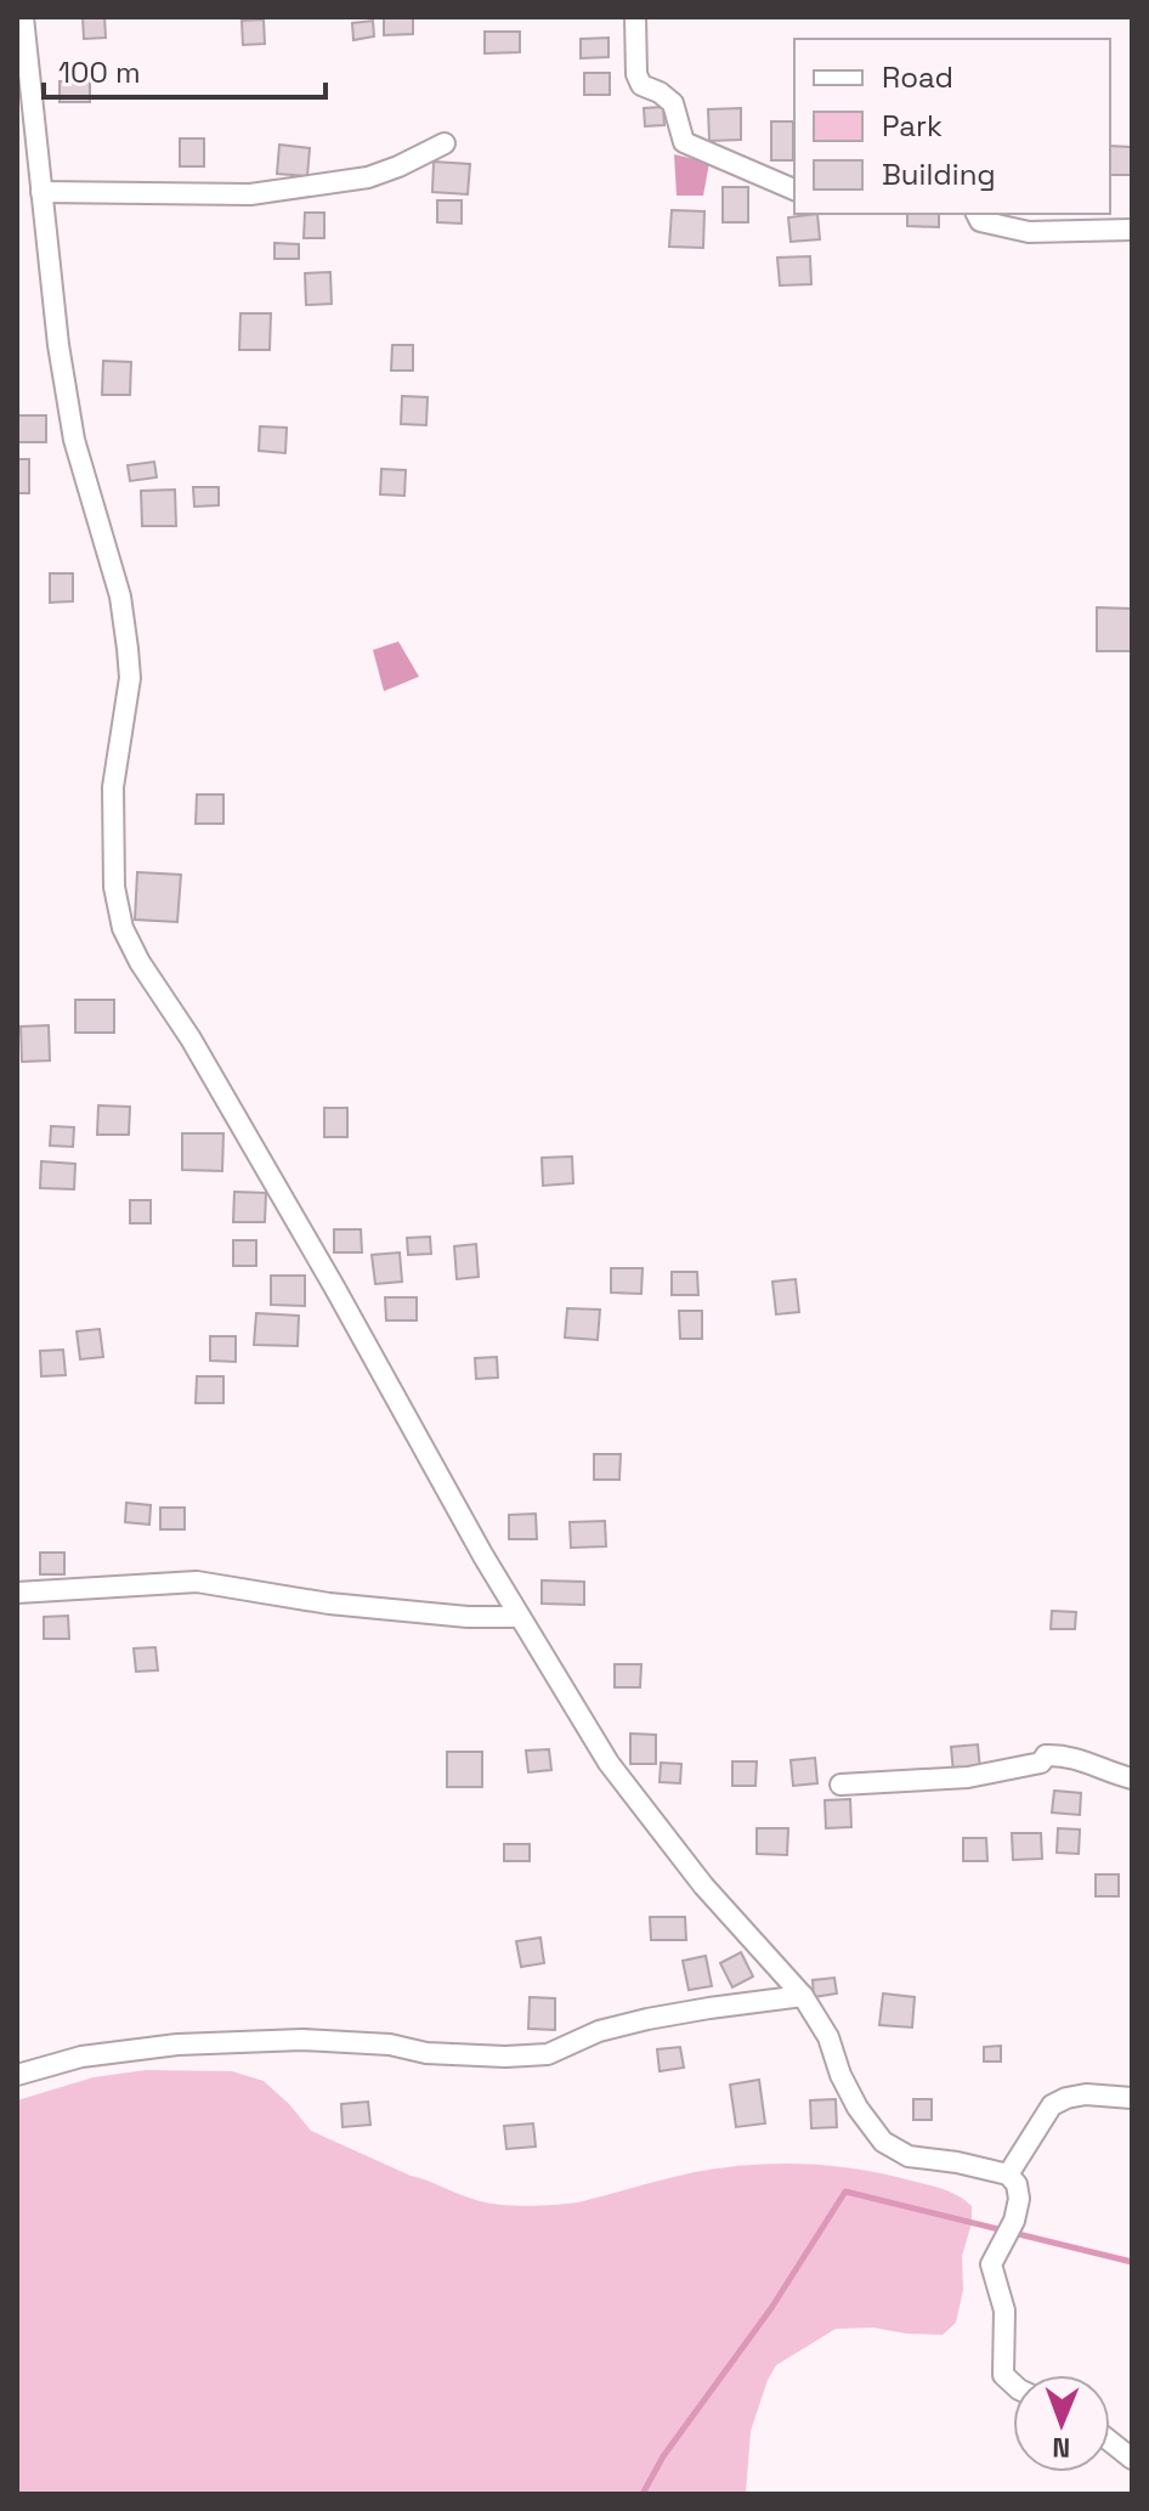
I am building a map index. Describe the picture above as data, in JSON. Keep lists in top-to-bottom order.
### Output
{
  "legend": ["Road", "Park", "Building"],
  "scale_bar": "100 m",
  "north": "bottom"
}
